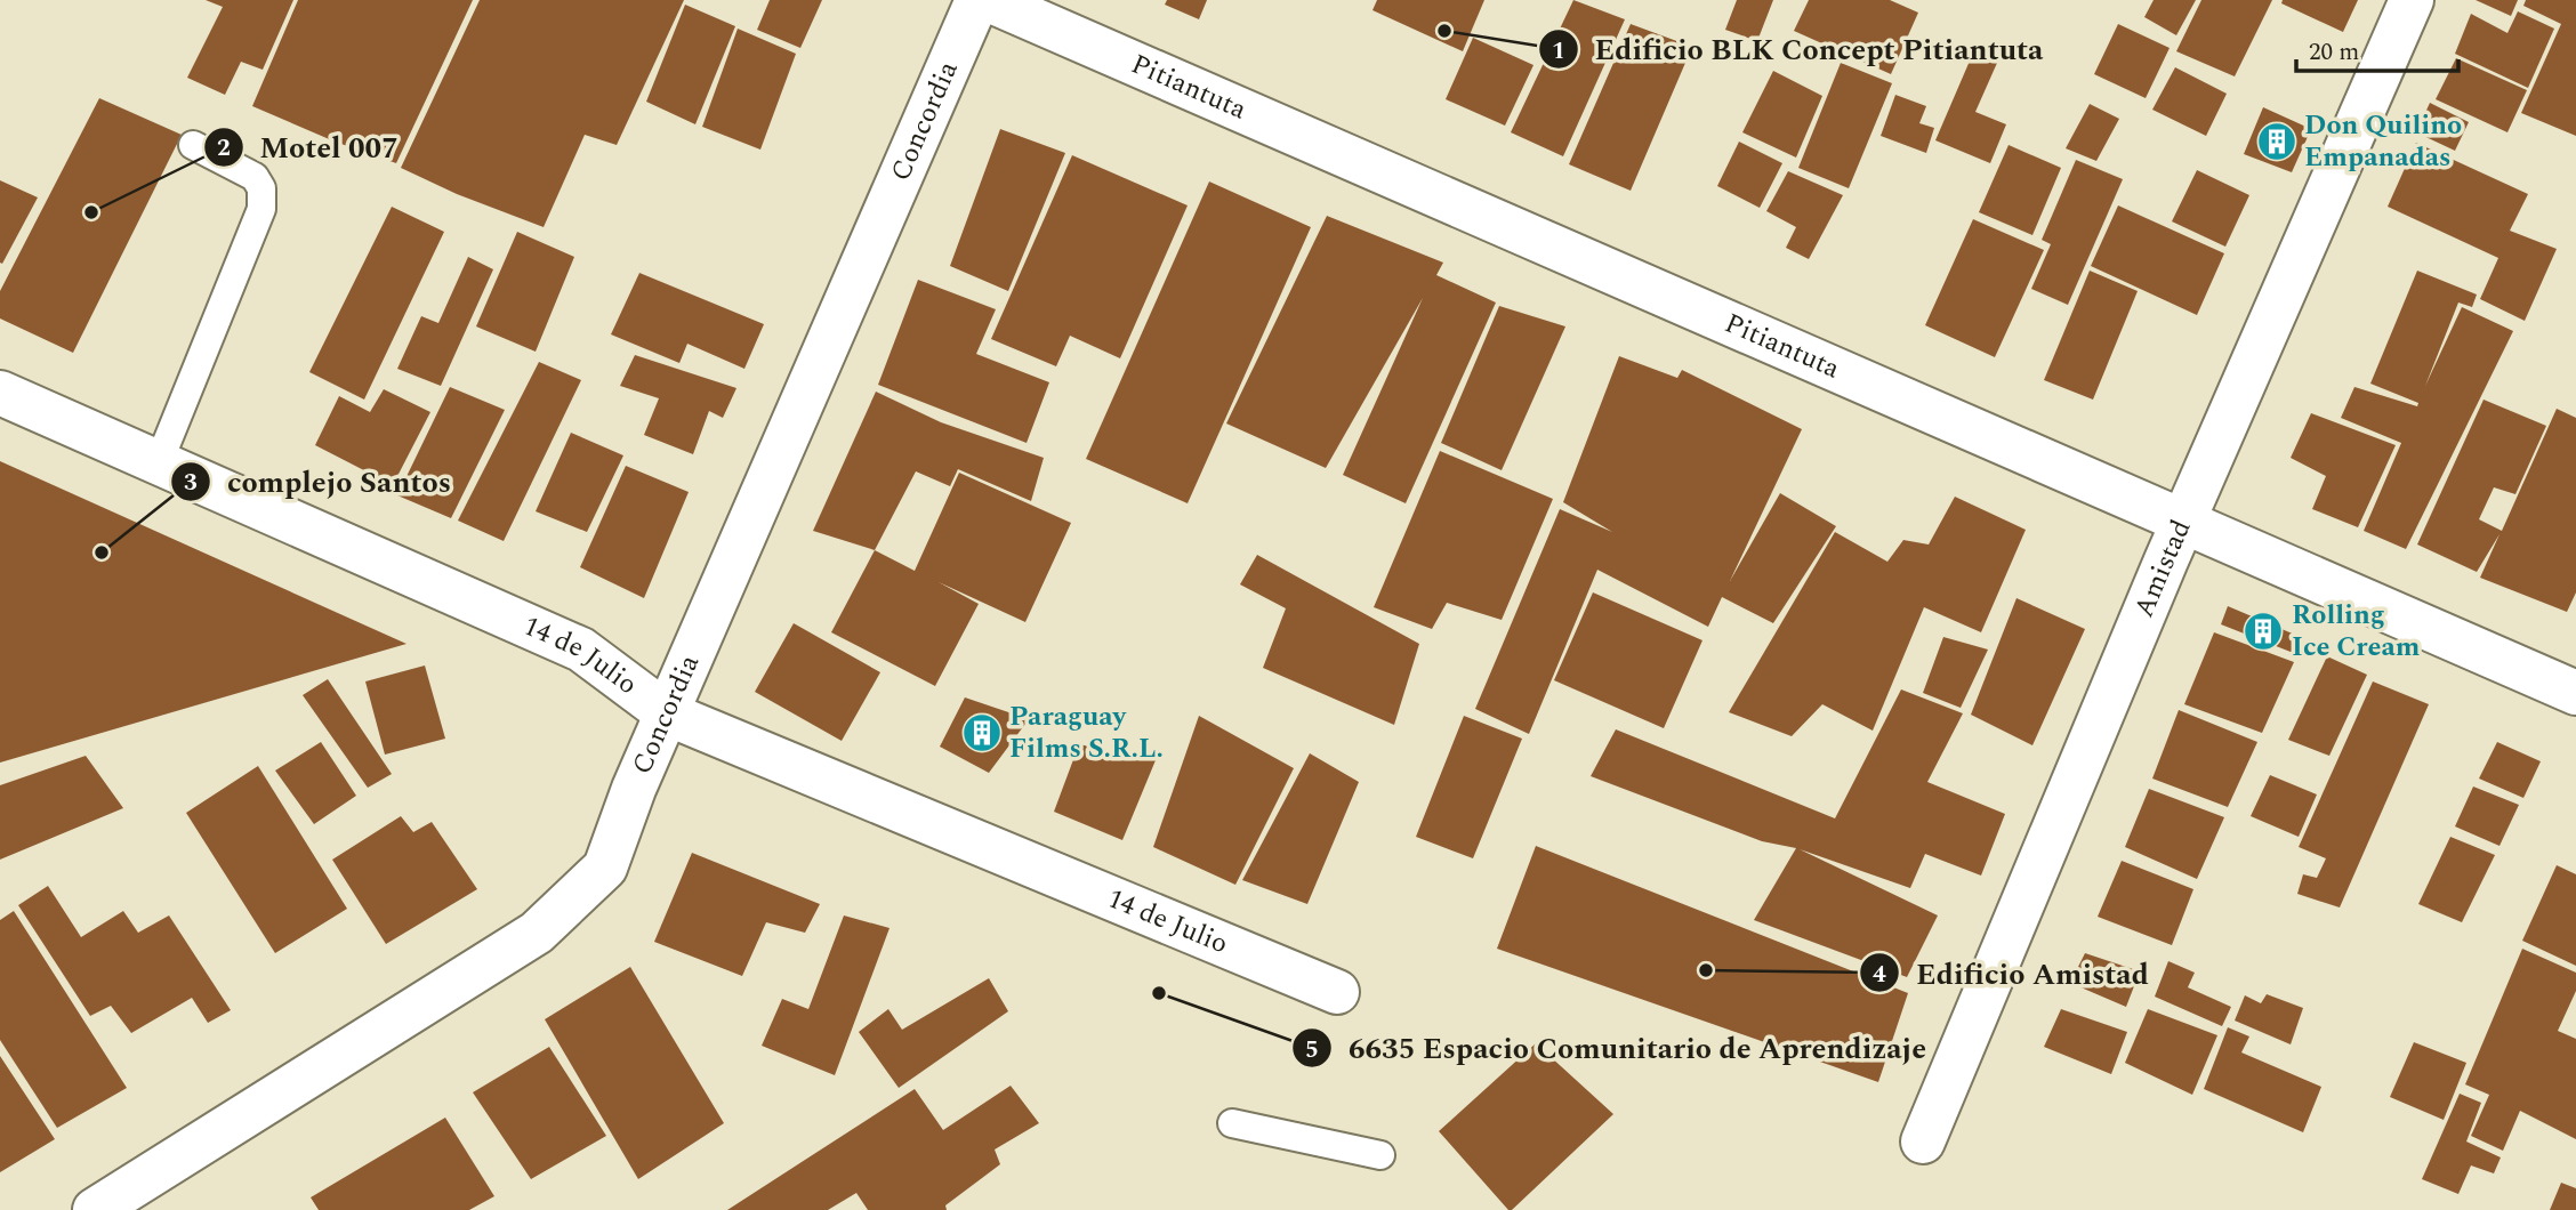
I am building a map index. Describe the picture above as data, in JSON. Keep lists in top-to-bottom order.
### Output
{
  "streets": {
    "street": [
      "Pitiantuta",
      "Concordia",
      "Amistad",
      "14 de Julio"
    ]
  },
  "crossings": [
    ["Pitiantuta", "Amistad"],
    ["Concordia", "14 de Julio"]
  ],
  "places": {
    "other": [
      "Edificio BLK Concept Pitiantuta",
      "Motel 007",
      "complejo Santos",
      "Edificio Amistad",
      "6635 Espacio Comunitario de Aprendizaje"
    ],
    "building": ["Don Quilino Empanadas", "Rolling Ice Cream", "Paraguay Films S.R.L."]
  },
  "scale_bar": "20 m"
}
